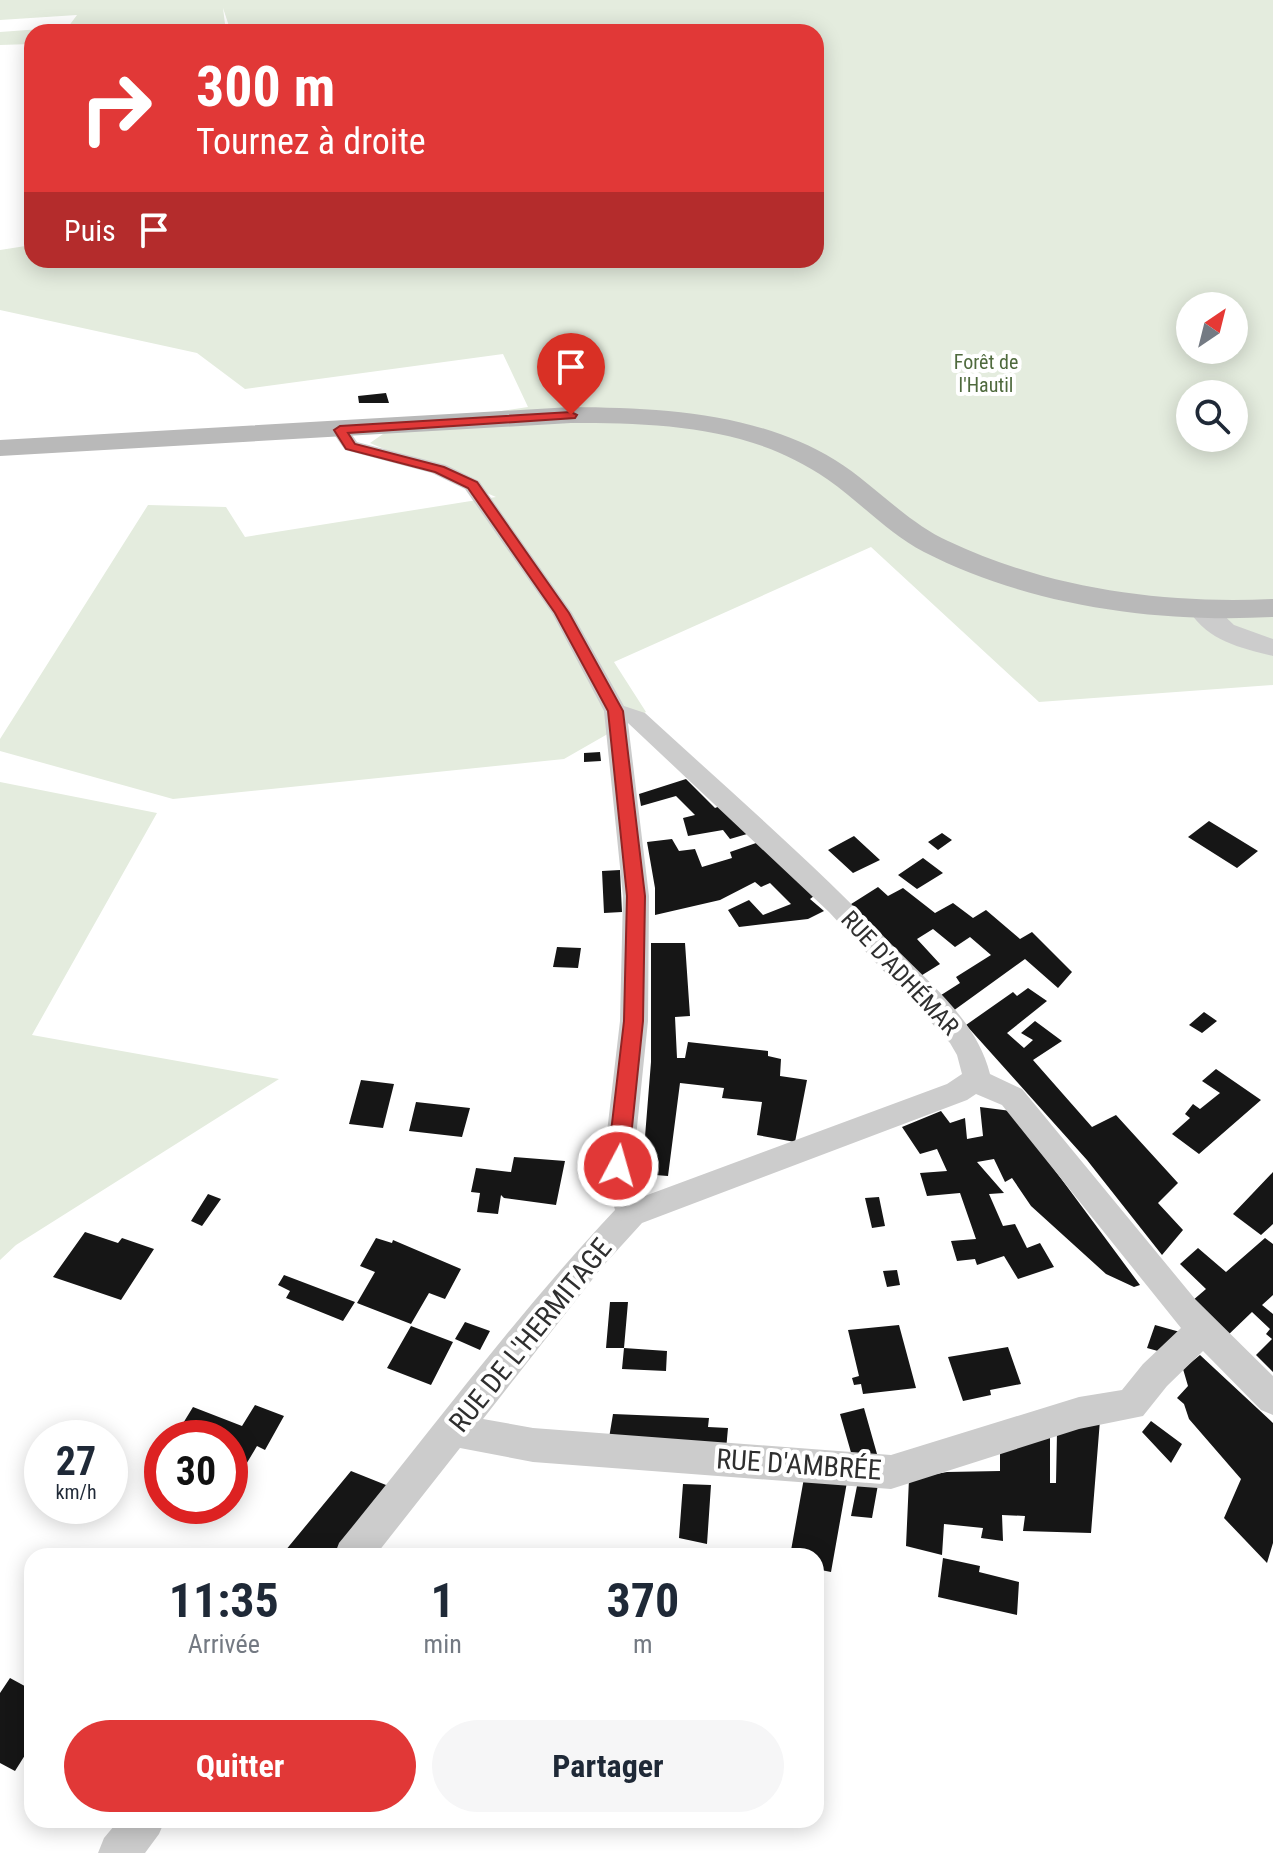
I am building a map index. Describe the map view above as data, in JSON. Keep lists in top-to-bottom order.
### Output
{
  "streets": {
    "street": ["RUE D'ADHÉMAR", "RUE DE L'HERMITAGE", "RUE D'AMBRÉE"]
  },
  "crossings": [
    ["RUE D'ADHÉMAR", "RUE DE L'HERMITAGE"],
    ["RUE DE L'HERMITAGE", "RUE D'AMBRÉE"]
  ],
  "parks": ["Forêt de l'Hautil"],
  "north": "top right",
  "page": {
    "turn": ["300 m", "Tournez à droite"],
    "then": "Puis",
    "speed": "27 km/h",
    "limit": "30",
    "eta": [
      "11:35",
      "Arrivée",
      "1",
      "min",
      "370",
      "m"
    ],
    "buttons": ["Quitter", "Partager"]
  }
}
